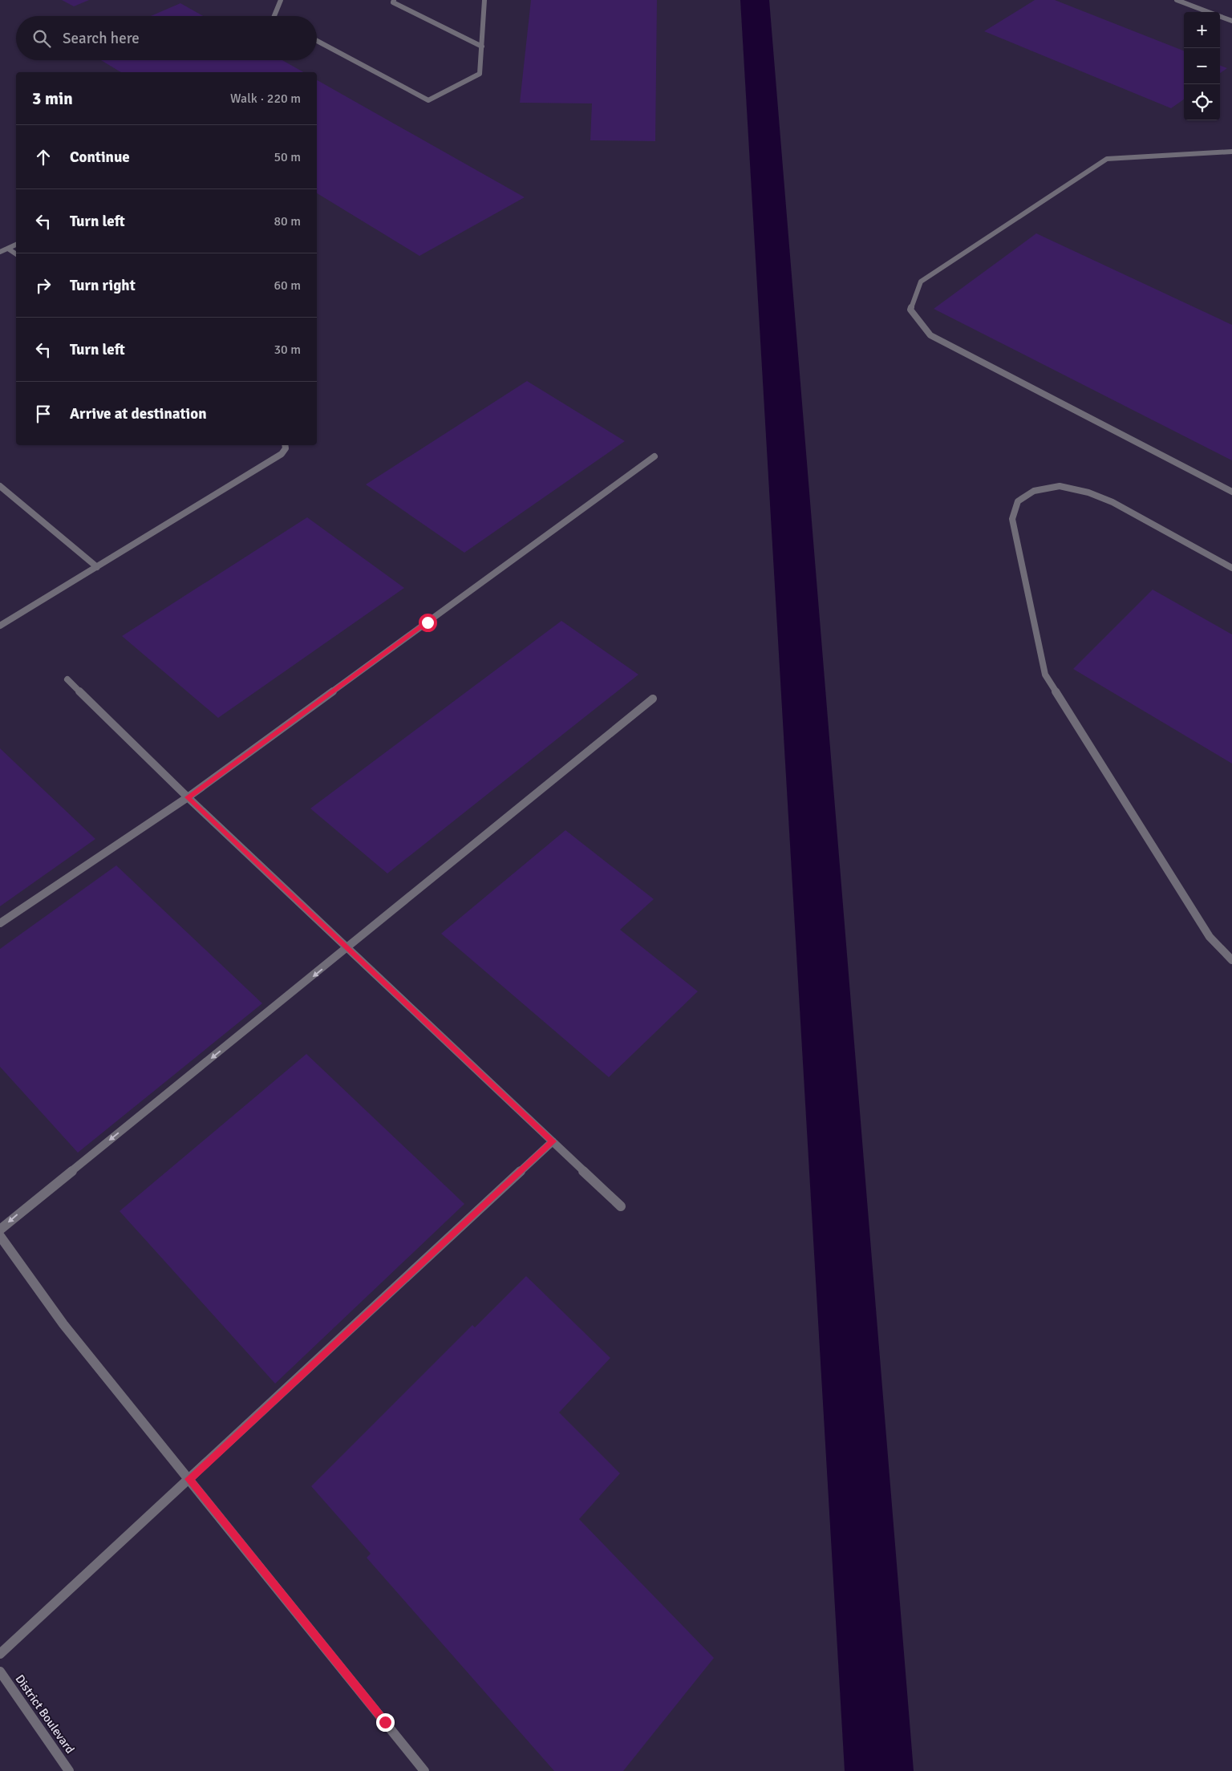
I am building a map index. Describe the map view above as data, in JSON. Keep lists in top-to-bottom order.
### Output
{
  "streets": {
    "street": ["District Boulevard"]
  },
  "page": {
    "map_buttons": ["+", "−"],
    "search": "Search here",
    "heading": ["3 min", "Walk · 220 m"],
    "list": [
      ["Continue", "50 m"],
      ["Turn left", "80 m"],
      ["Turn right", "60 m"],
      ["Turn left", "30 m"],
      "Arrive at destination"
    ]
  }
}
